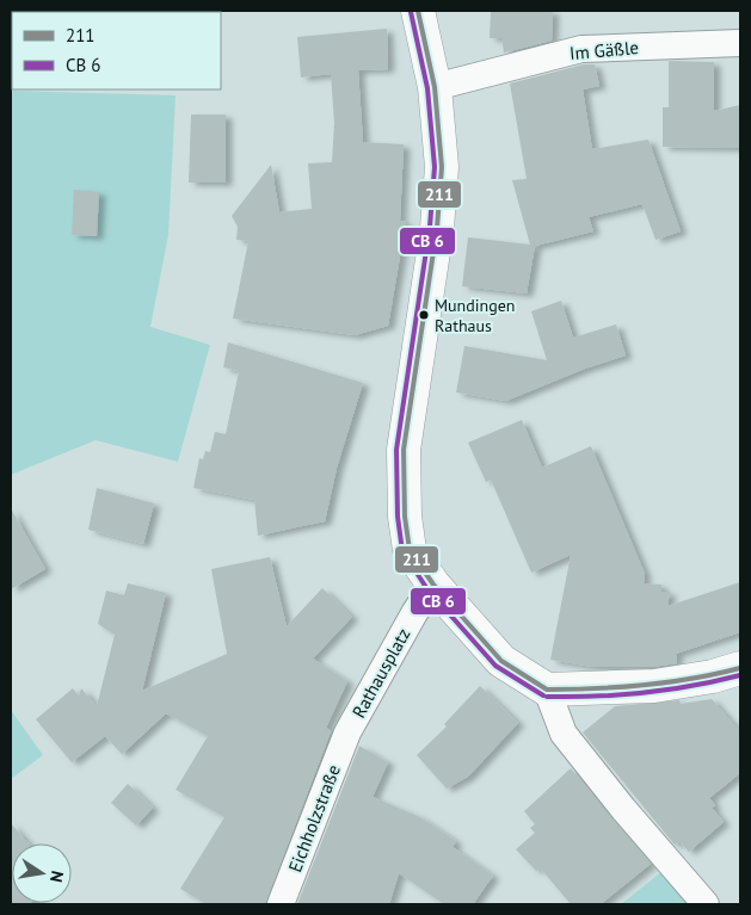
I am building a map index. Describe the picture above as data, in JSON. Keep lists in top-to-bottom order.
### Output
{
  "streets": {
    "street": ["Im Gäßle", "Rathausplatz", "Eichholzstraße"]
  },
  "crossings": [
    ["Rathausplatz", "Eichholzstraße"]
  ],
  "places": ["Mundingen Rathaus"],
  "lines": ["transit line 211"],
  "legend": ["211", "CB 6"],
  "north": "right"
}
